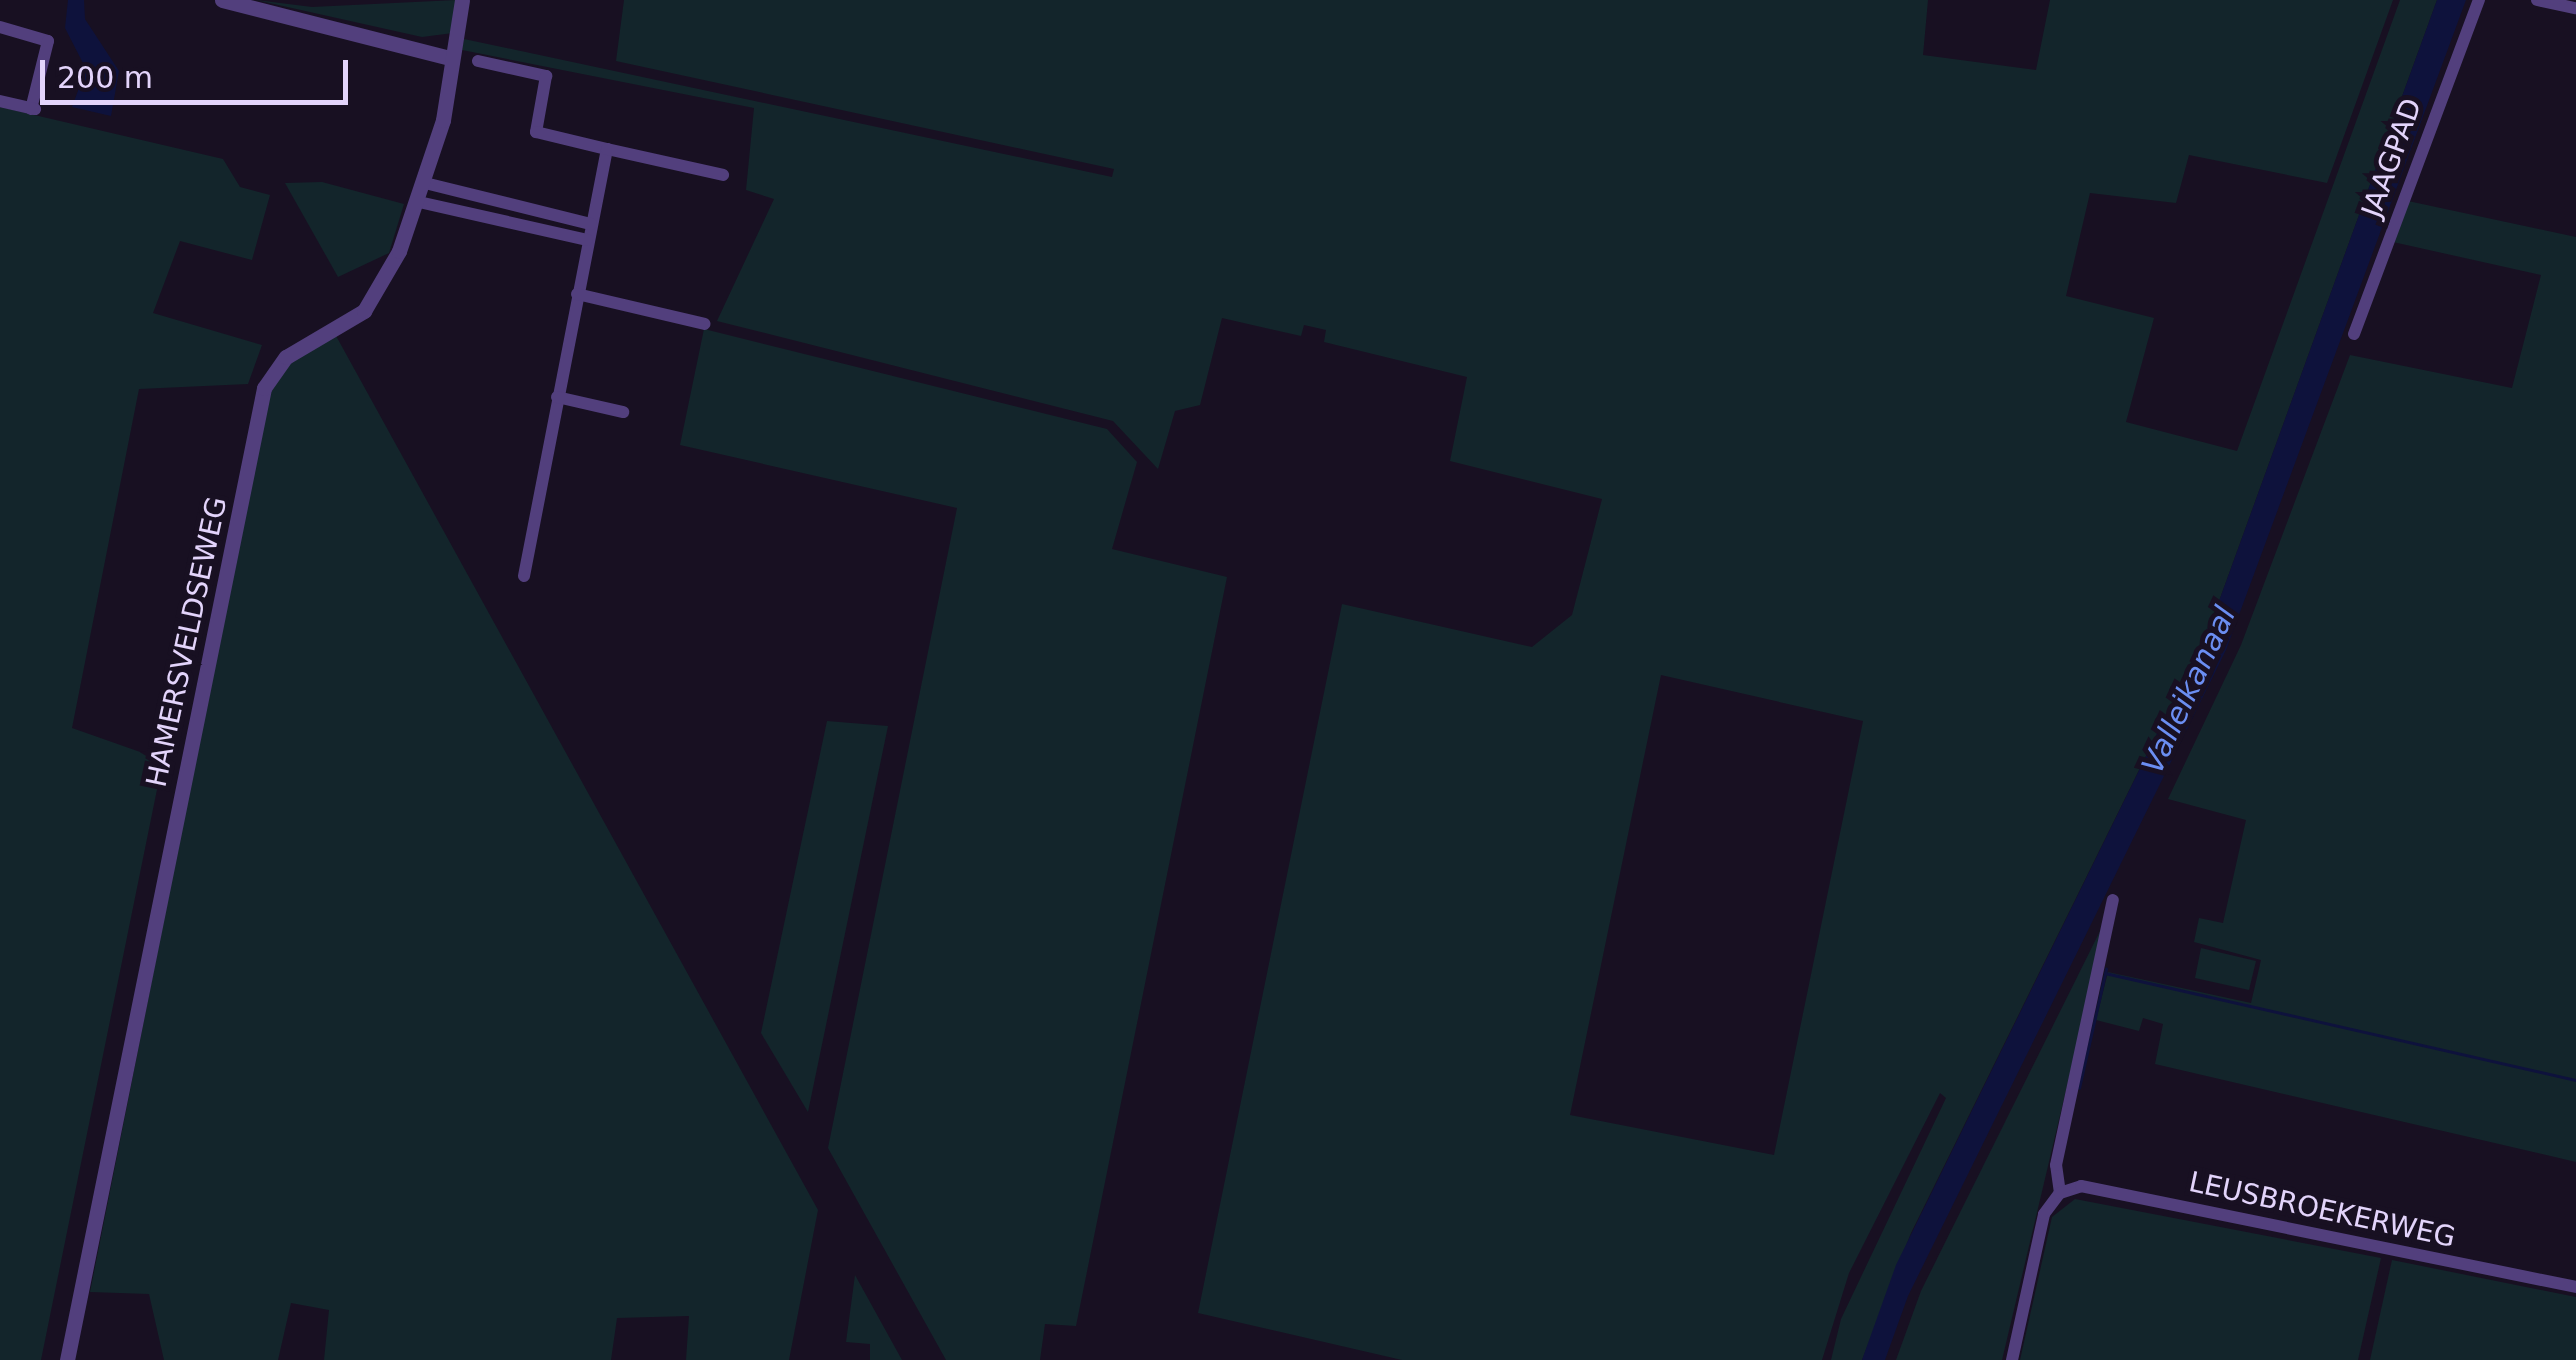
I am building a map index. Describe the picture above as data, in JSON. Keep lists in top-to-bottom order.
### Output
{
  "streets": {
    "street": ["JAAGPAD", "HAMERSVELDSEWEG", "LEUSBROEKERWEG"]
  },
  "water": ["Valleikanaal"],
  "scale_bar": "200 m"
}
